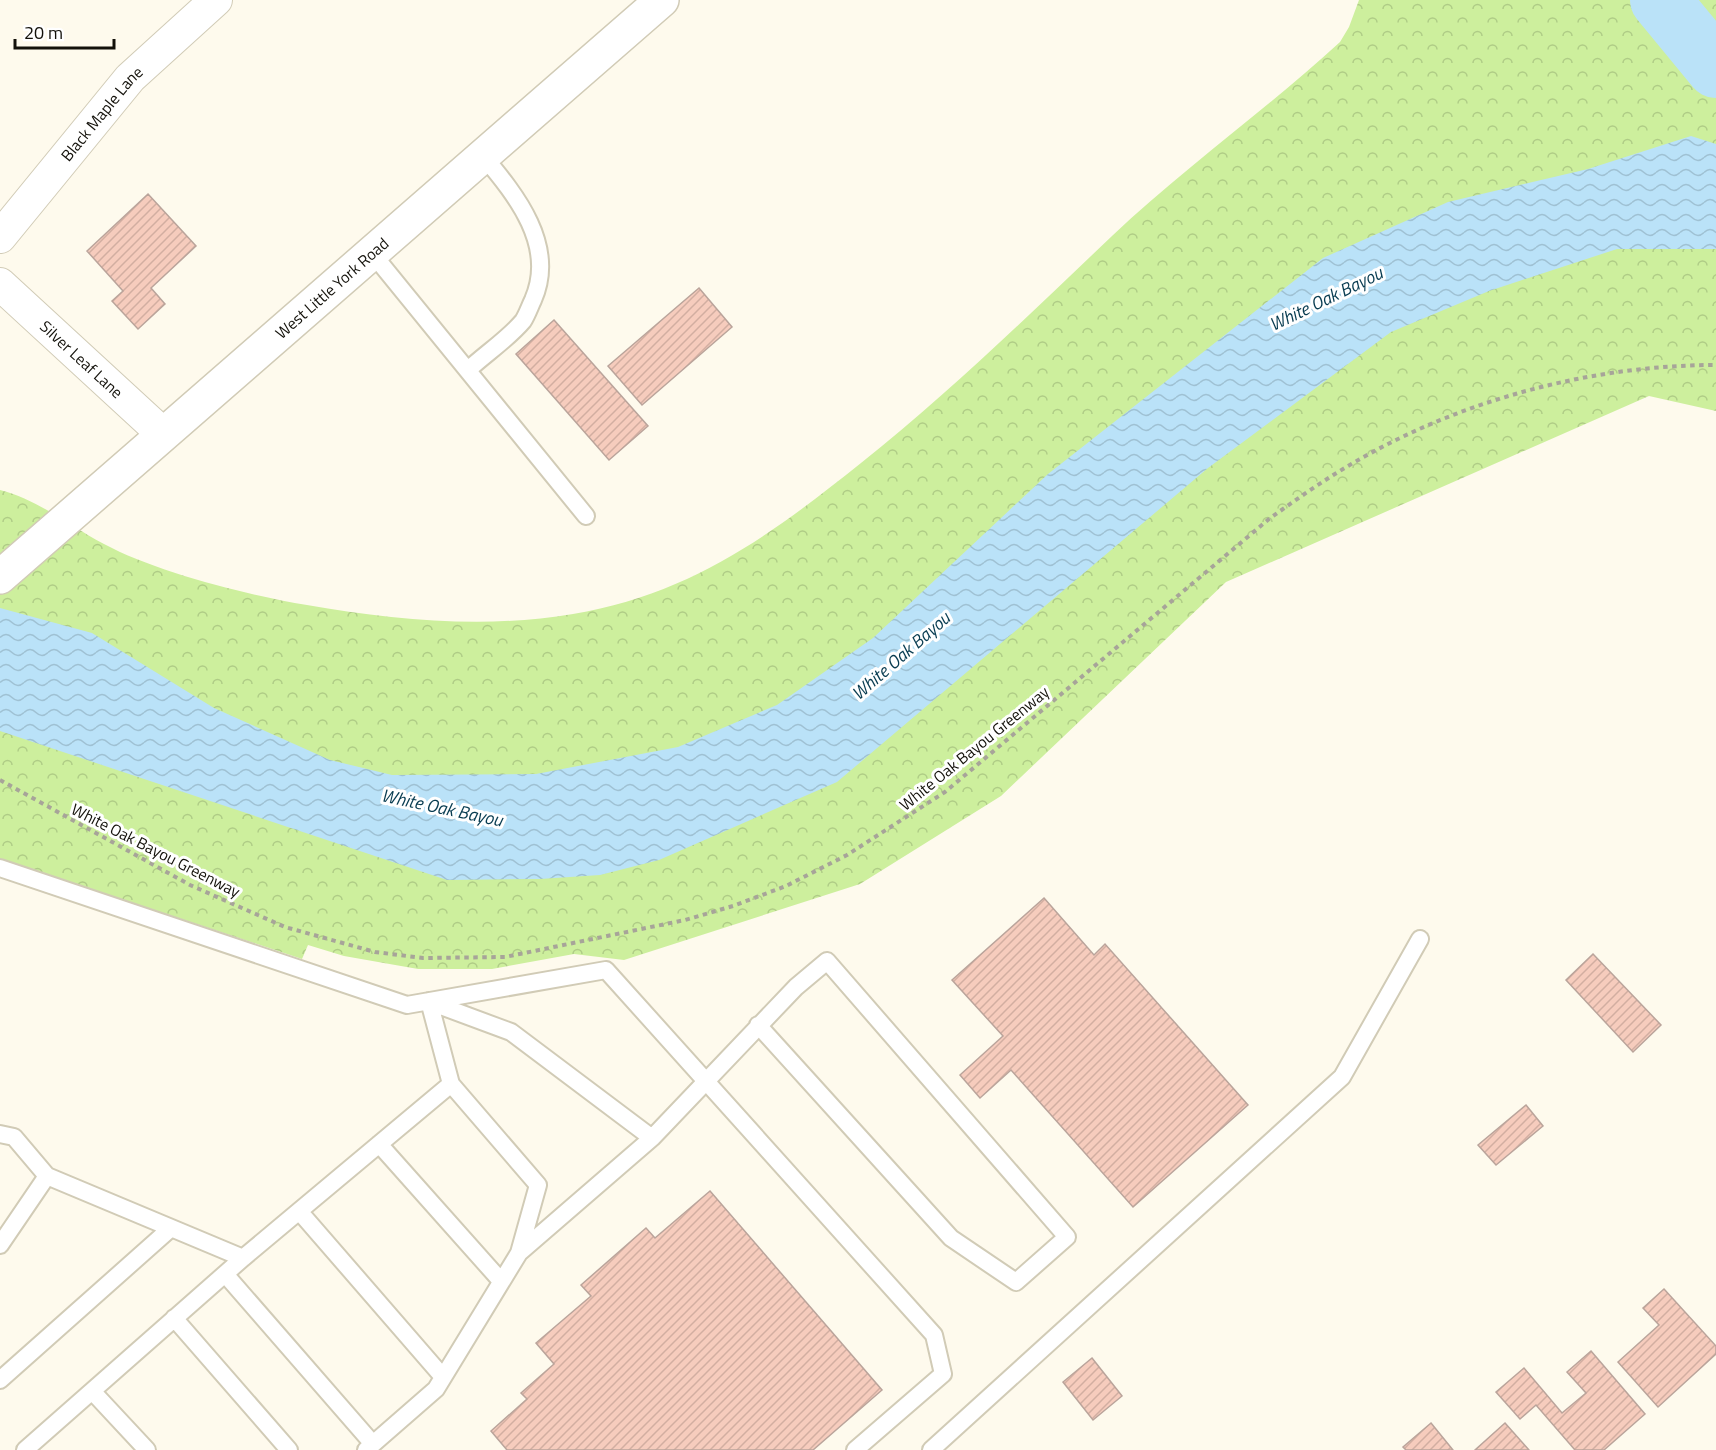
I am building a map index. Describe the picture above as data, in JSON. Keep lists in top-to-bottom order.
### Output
{
  "streets": {
    "street": ["Black Maple Lane", "West Little York Road", "Silver Leaf Lane"],
    "path": ["White Oak Bayou Greenway"]
  },
  "crossings": [
    ["West Little York Road", "Silver Leaf Lane"]
  ],
  "water": ["White Oak Bayou"],
  "scale_bar": "20 m"
}
